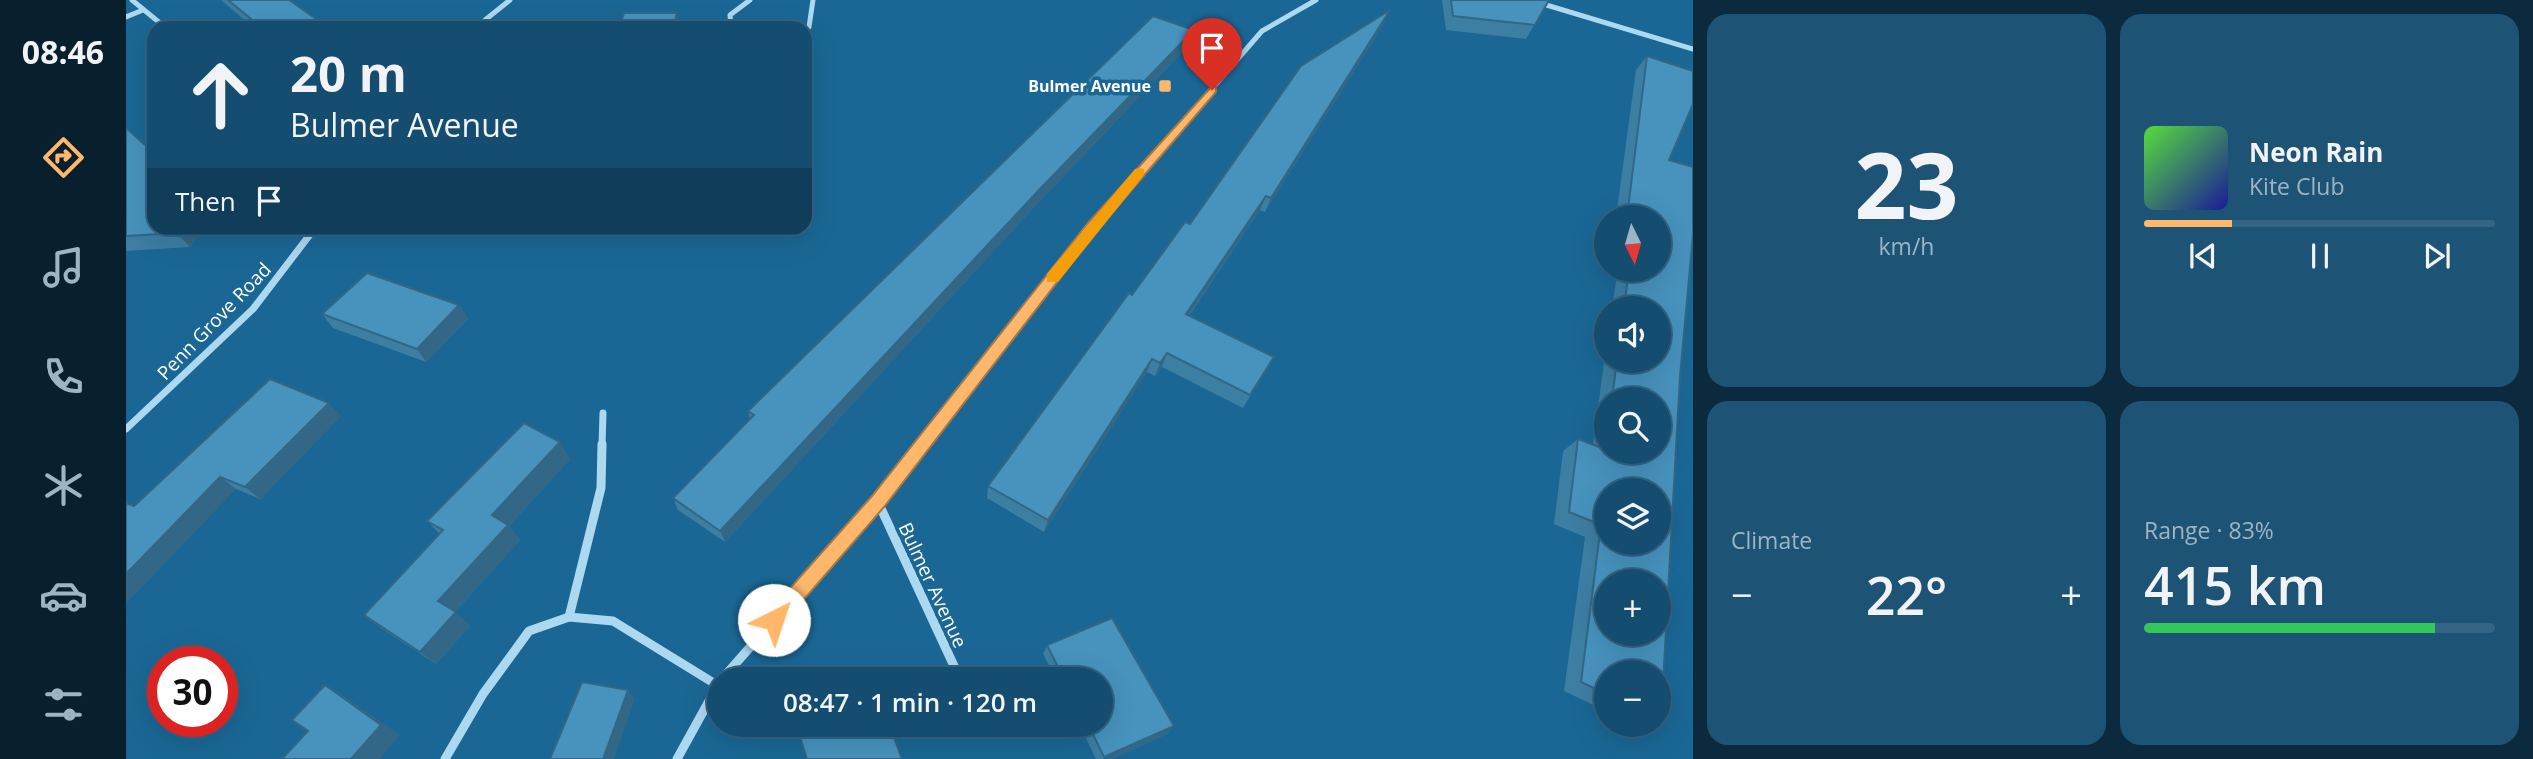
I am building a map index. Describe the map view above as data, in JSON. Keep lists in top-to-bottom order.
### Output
{
  "streets": {
    "street": ["Penn Grove Road", "Bulmer Avenue"]
  },
  "places": {
    "transit": ["Bulmer Avenue"]
  },
  "north": "bottom",
  "page": {
    "tabs": "08:46",
    "tile": [
      ["23", "km/h"],
      "Climate",
      ["Range · 83%", "415 km"]
    ],
    "turn": ["20 m", "Bulmer Avenue"],
    "song": ["Neon Rain", "Kite Club"],
    "then": "Then",
    "map_buttons": ["+", "−"],
    "heat": ["−", "22°", "+"],
    "limit": "30",
    "trip": "08:47 · 1 min · 120 m"
  }
}
